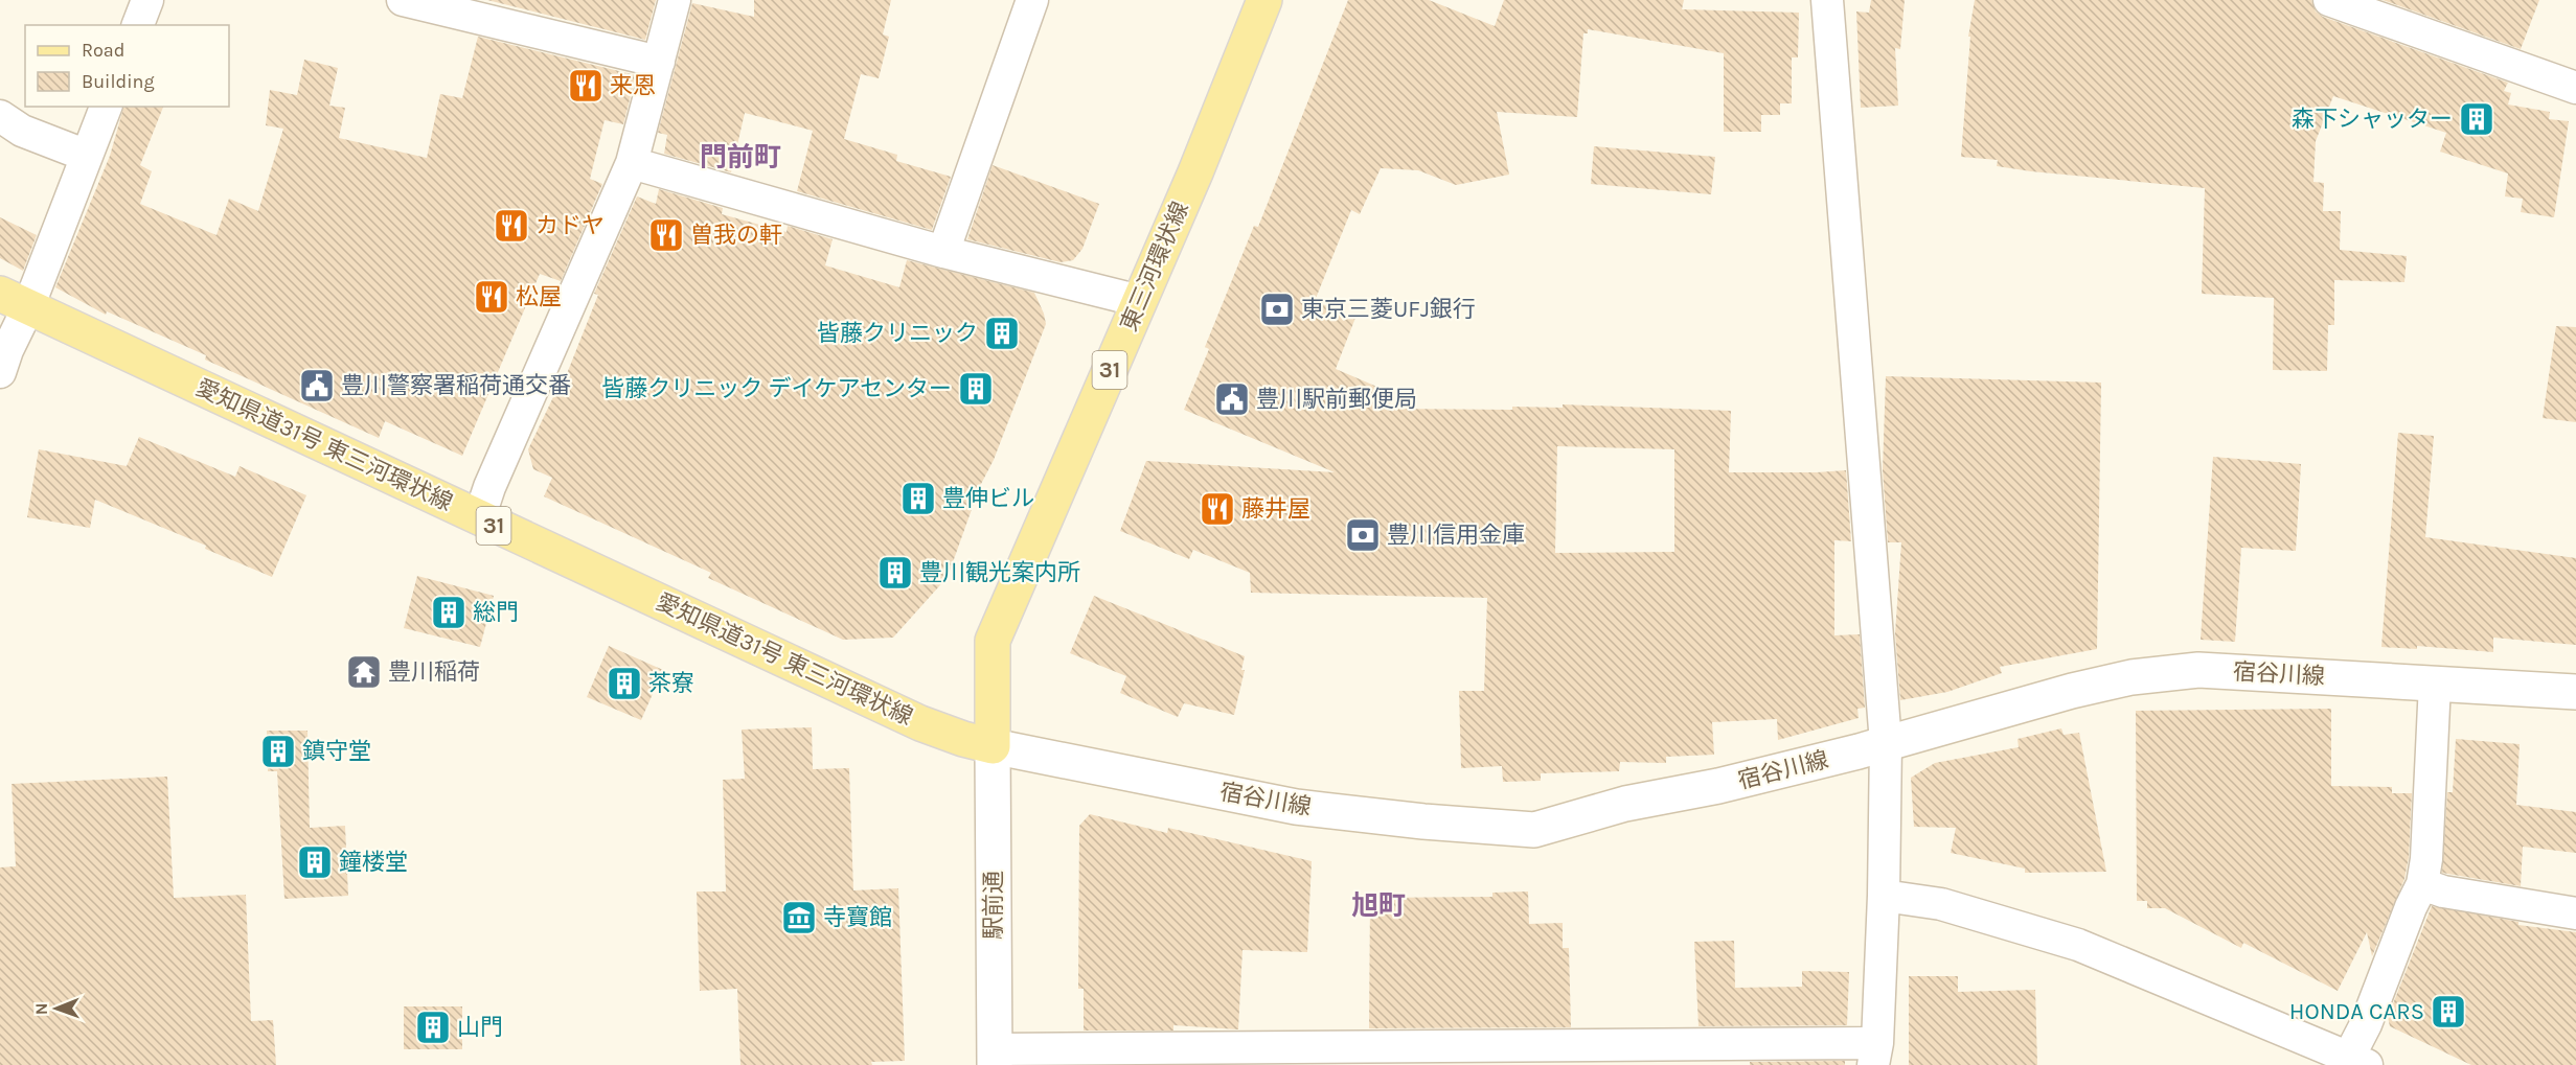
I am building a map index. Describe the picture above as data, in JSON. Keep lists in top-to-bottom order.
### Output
{
  "streets": {
    "main road": [
      "東三河環状線",
      "31",
      "愛知県道31号 東三河環状線",
      "宿谷川線",
      "駅前通"
    ]
  },
  "crossings": [
    ["東三河環状線", "愛知県道31号 東三河環状線"],
    ["東三河環状線", "宿谷川線"],
    ["東三河環状線", "駅前通"],
    ["愛知県道31号 東三河環状線", "宿谷川線"],
    ["愛知県道31号 東三河環状線", "駅前通"],
    ["宿谷川線", "駅前通"]
  ],
  "districts": ["門前町", "旭町"],
  "places": {
    "restaurant": [
      "来恩",
      "カドヤ",
      "曽我の軒",
      "松屋",
      "藤井屋"
    ],
    "building": [
      "森下シャッター",
      "皆藤クリニック",
      "皆藤クリニック デイケアセンター",
      "豊伸ビル",
      "豊川観光案内所",
      "総門",
      "茶寮",
      "鎮守堂",
      "鐘楼堂",
      "HONDA CARS",
      "山門"
    ],
    "bank": ["東京三菱UFJ銀行", "豊川信用金庫"],
    "public building": ["豊川警察署稲荷通交番", "豊川駅前郵便局"],
    "temple": ["豊川稲荷"],
    "museum": ["寺寶館"]
  },
  "legend": ["Road", "Building"],
  "north": "left"
}
